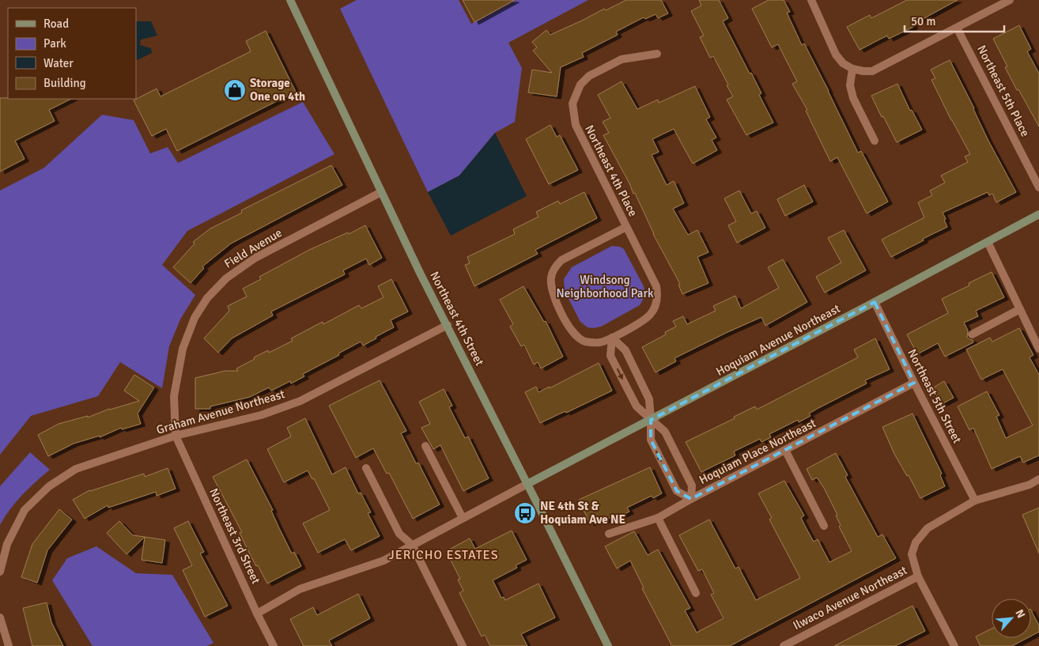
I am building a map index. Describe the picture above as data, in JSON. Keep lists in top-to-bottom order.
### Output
{
  "streets": {
    "main road": ["Northeast 4th Street", "Hoquiam Avenue Northeast"],
    "street": [
      "Northeast 5th Place",
      "Northeast 4th Place",
      "Field Avenue",
      "Northeast 5th Street",
      "Graham Avenue Northeast",
      "Hoquiam Place Northeast",
      "Northeast 3rd Street",
      "Ilwaco Avenue Northeast"
    ]
  },
  "crossings": [
    ["Field Avenue", "Northeast 4th Street"],
    ["Field Avenue", "Graham Avenue Northeast"],
    ["Field Avenue", "Northeast 3rd Street"],
    ["Northeast 4th Street", "Hoquiam Avenue Northeast"],
    ["Northeast 4th Street", "Graham Avenue Northeast"],
    ["Hoquiam Avenue Northeast", "Northeast 5th Street"],
    ["Northeast 5th Street", "Hoquiam Place Northeast"],
    ["Northeast 5th Street", "Ilwaco Avenue Northeast"],
    ["Graham Avenue Northeast", "Northeast 3rd Street"]
  ],
  "districts": ["JERICHO ESTATES"],
  "parks": ["Windsong Neighborhood Park"],
  "places": {
    "shop": ["Storage One on 4th"],
    "bus stop": ["NE 4th St & Hoquiam Ave NE"]
  },
  "legend": [
    "Road",
    "Park",
    "Water",
    "Building"
  ],
  "scale_bar": "50 m",
  "north": "top right"
}
